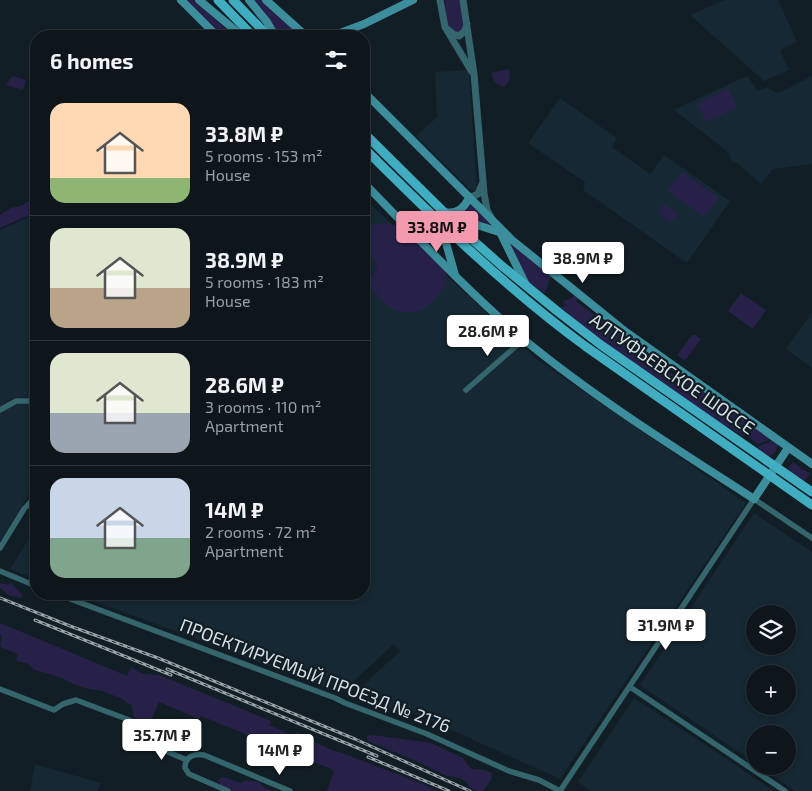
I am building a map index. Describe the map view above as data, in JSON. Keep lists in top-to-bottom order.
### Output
{
  "streets": {
    "main road": ["АЛТУФЬЕВСКОЕ ШОССЕ"],
    "street": ["ПРОЕКТИРУЕМЫЙ ПРОЕЗД № 2176"]
  },
  "page": {
    "heading": "6 homes",
    "list": [
      {
        "name": "33.8M ₽",
        "note": "5 rooms · 153 m² · House"
      },
      {
        "name": "38.9M ₽",
        "note": "5 rooms · 183 m² · House"
      },
      {
        "name": "28.6M ₽",
        "note": "3 rooms · 110 m² · Apartment"
      },
      {
        "name": "14M ₽",
        "note": "2 rooms · 72 m² · Apartment"
      }
    ],
    "price": [
      "33.8M ₽",
      "38.9M ₽",
      "28.6M ₽",
      "31.9M ₽",
      "35.7M ₽",
      "14M ₽"
    ],
    "map_buttons": ["+", "−"]
  }
}
